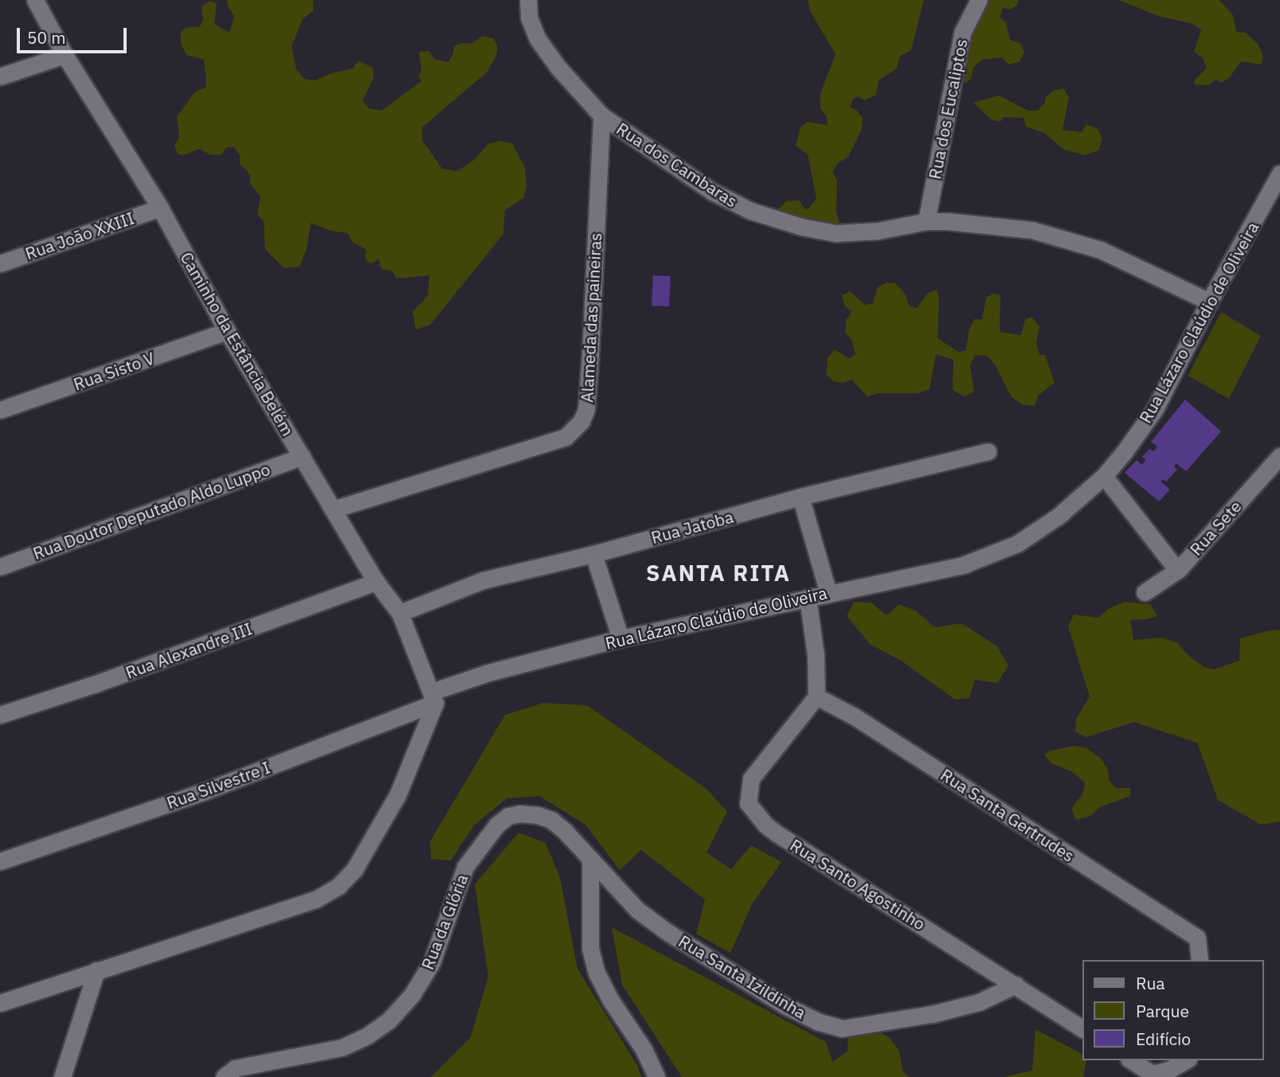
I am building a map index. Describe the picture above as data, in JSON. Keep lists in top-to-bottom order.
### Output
{
  "streets": {
    "street": [
      "Rua dos Eucaliptos",
      "Rua dos Cambaras",
      "Rua João XXIII",
      "Alameda das paineiras",
      "Rua Lázaro Claúdio de Oliveira",
      "Caminho da Estância Belém",
      "Rua Sisto V",
      "Rua Doutor Deputado Aldo Luppo",
      "Rua Jatoba",
      "Rua Sete",
      "Rua Alexandre III",
      "Rua Silvestre I",
      "Rua Santa Gertrudes",
      "Rua Santo Agostinho",
      "Rua da Glória",
      "Rua Santa Izildinha"
    ]
  },
  "crossings": [
    ["Rua dos Eucaliptos", "Rua dos Cambaras"],
    ["Rua dos Cambaras", "Alameda das paineiras"],
    ["Rua dos Cambaras", "Rua Lázaro Claúdio de Oliveira"],
    ["Rua João XXIII", "Caminho da Estância Belém"],
    ["Alameda das paineiras", "Caminho da Estância Belém"],
    ["Rua Lázaro Claúdio de Oliveira", "Caminho da Estância Belém"],
    ["Rua Lázaro Claúdio de Oliveira", "Rua Silvestre I"],
    ["Caminho da Estância Belém", "Rua Sisto V"],
    ["Caminho da Estância Belém", "Rua Doutor Deputado Aldo Luppo"],
    ["Caminho da Estância Belém", "Rua Jatoba"],
    ["Caminho da Estância Belém", "Rua Alexandre III"],
    ["Caminho da Estância Belém", "Rua Silvestre I"],
    ["Rua Santa Gertrudes", "Rua Santo Agostinho"],
    ["Rua Santo Agostinho", "Rua Santa Izildinha"],
    ["Rua da Glória", "Rua Santa Izildinha"]
  ],
  "districts": ["SANTA RITA"],
  "legend": ["Rua", "Parque", "Edifício"],
  "scale_bar": "50 m"
}
